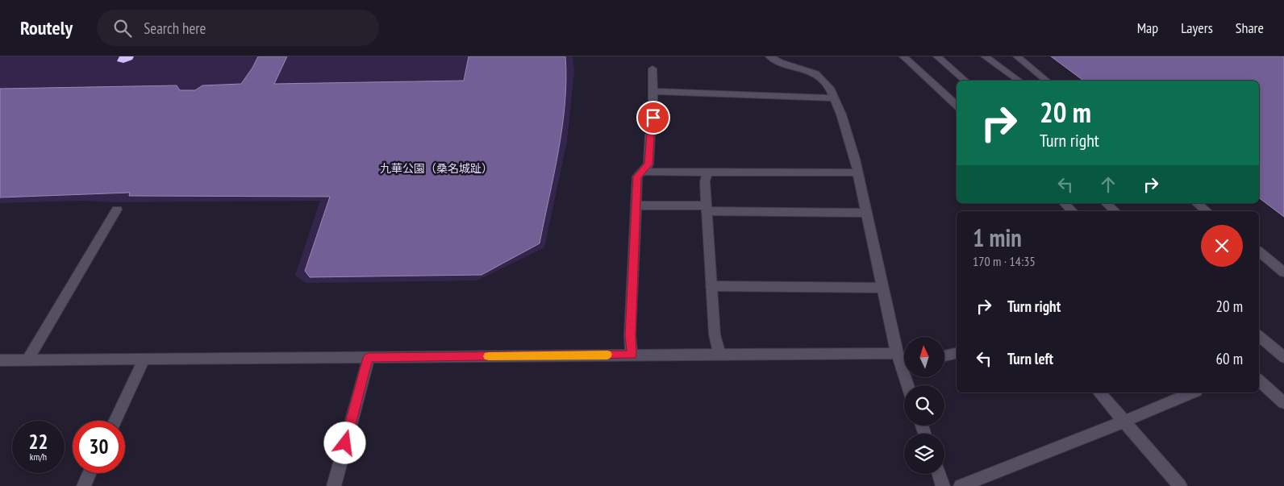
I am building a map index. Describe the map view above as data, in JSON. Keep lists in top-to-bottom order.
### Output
{
  "parks": ["九華公園（桑名城趾）"],
  "north": "top",
  "page": {
    "header": "Routely",
    "search": "Search here",
    "nav": ["Map", "Layers", "Share"],
    "turn": ["20 m", "Turn right"],
    "heading": ["1 min", "170 m · 14:35"],
    "list": [
      {
        "name": "Turn right",
        "value": "20 m"
      },
      {
        "name": "Turn left",
        "value": "60 m"
      }
    ],
    "speed": "22 km/h",
    "limit": "30"
  }
}
